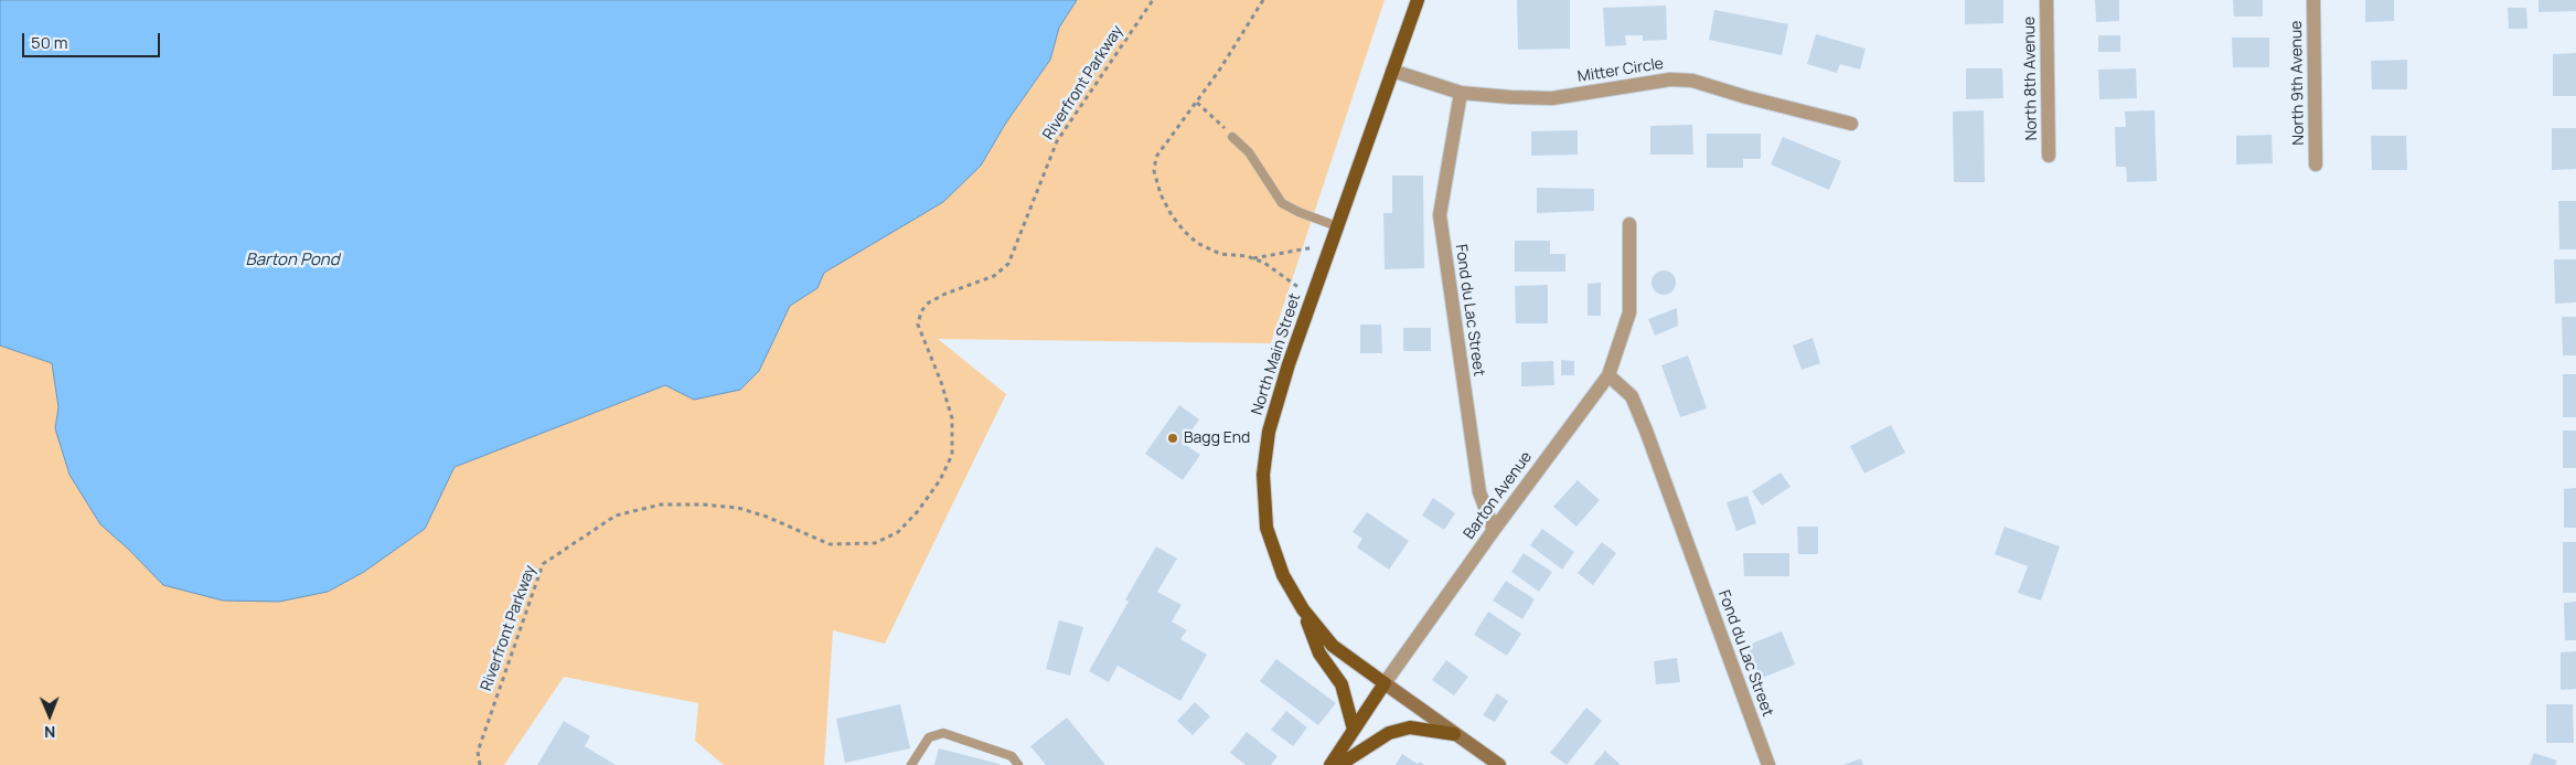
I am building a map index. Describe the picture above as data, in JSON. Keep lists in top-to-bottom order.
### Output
{
  "streets": {
    "main road": ["North Main Street", "Barton Avenue"],
    "street": [
      "Mitter Circle",
      "North 8th Avenue",
      "North 9th Avenue",
      "Fond du Lac Street"
    ],
    "path": ["Riverfront Parkway"]
  },
  "crossings": [
    ["Mitter Circle", "Fond du Lac Street"],
    ["Mitter Circle", "North Main Street"],
    ["Fond du Lac Street", "Barton Avenue"],
    ["North Main Street", "Barton Avenue"]
  ],
  "water": ["Barton Pond"],
  "places": ["Bagg End"],
  "scale_bar": "50 m",
  "north": "bottom"
}
